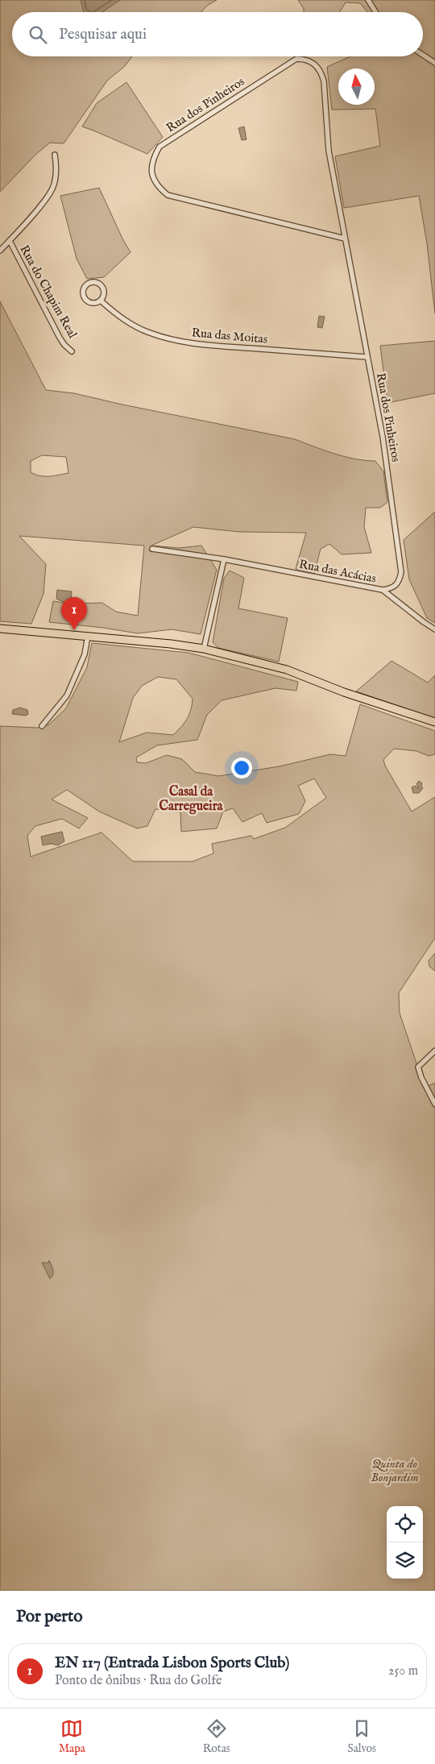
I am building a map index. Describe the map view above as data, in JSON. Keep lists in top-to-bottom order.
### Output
{
  "streets": {
    "street": [
      "Rua dos Pinheiros",
      "Rua do Chapim Real",
      "Rua das Moitas",
      "Rua das Acácias"
    ]
  },
  "crossings": [
    ["Rua dos Pinheiros", "Rua das Moitas"],
    ["Rua dos Pinheiros", "Rua das Acácias"]
  ],
  "districts": ["Casal da Carregueira"],
  "parks": ["Quinta do Bonjardim"],
  "north": "top",
  "page": {
    "search": "Pesquisar aqui",
    "pins": "1",
    "heading": "Por perto",
    "list": [
      {
        "mark": "1",
        "name": "EN 117 (Entrada Lisbon Sports Club)",
        "note": "Ponto de ônibus · Rua do Golfe",
        "value": "250 m"
      }
    ],
    "nav": ["Mapa", "Rotas", "Salvos"]
  }
}
